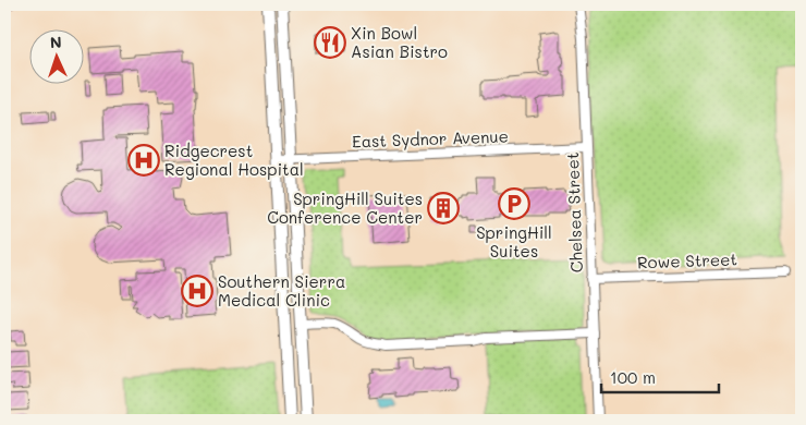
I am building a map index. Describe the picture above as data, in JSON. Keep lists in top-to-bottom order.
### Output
{
  "streets": {
    "street": ["East Sydnor Avenue", "Chelsea Street", "Rowe Street"]
  },
  "crossings": [
    ["East Sydnor Avenue", "Chelsea Street"],
    ["Chelsea Street", "Rowe Street"]
  ],
  "places": {
    "restaurant": ["Xin Bowl Asian Bistro"],
    "hospital": ["Ridgecrest Regional Hospital", "Southern Sierra Medical Clinic"],
    "parking": ["SpringHill Suites"],
    "building": ["SpringHill Suites Conference Center"]
  },
  "scale_bar": "100 m",
  "north": "top"
}
